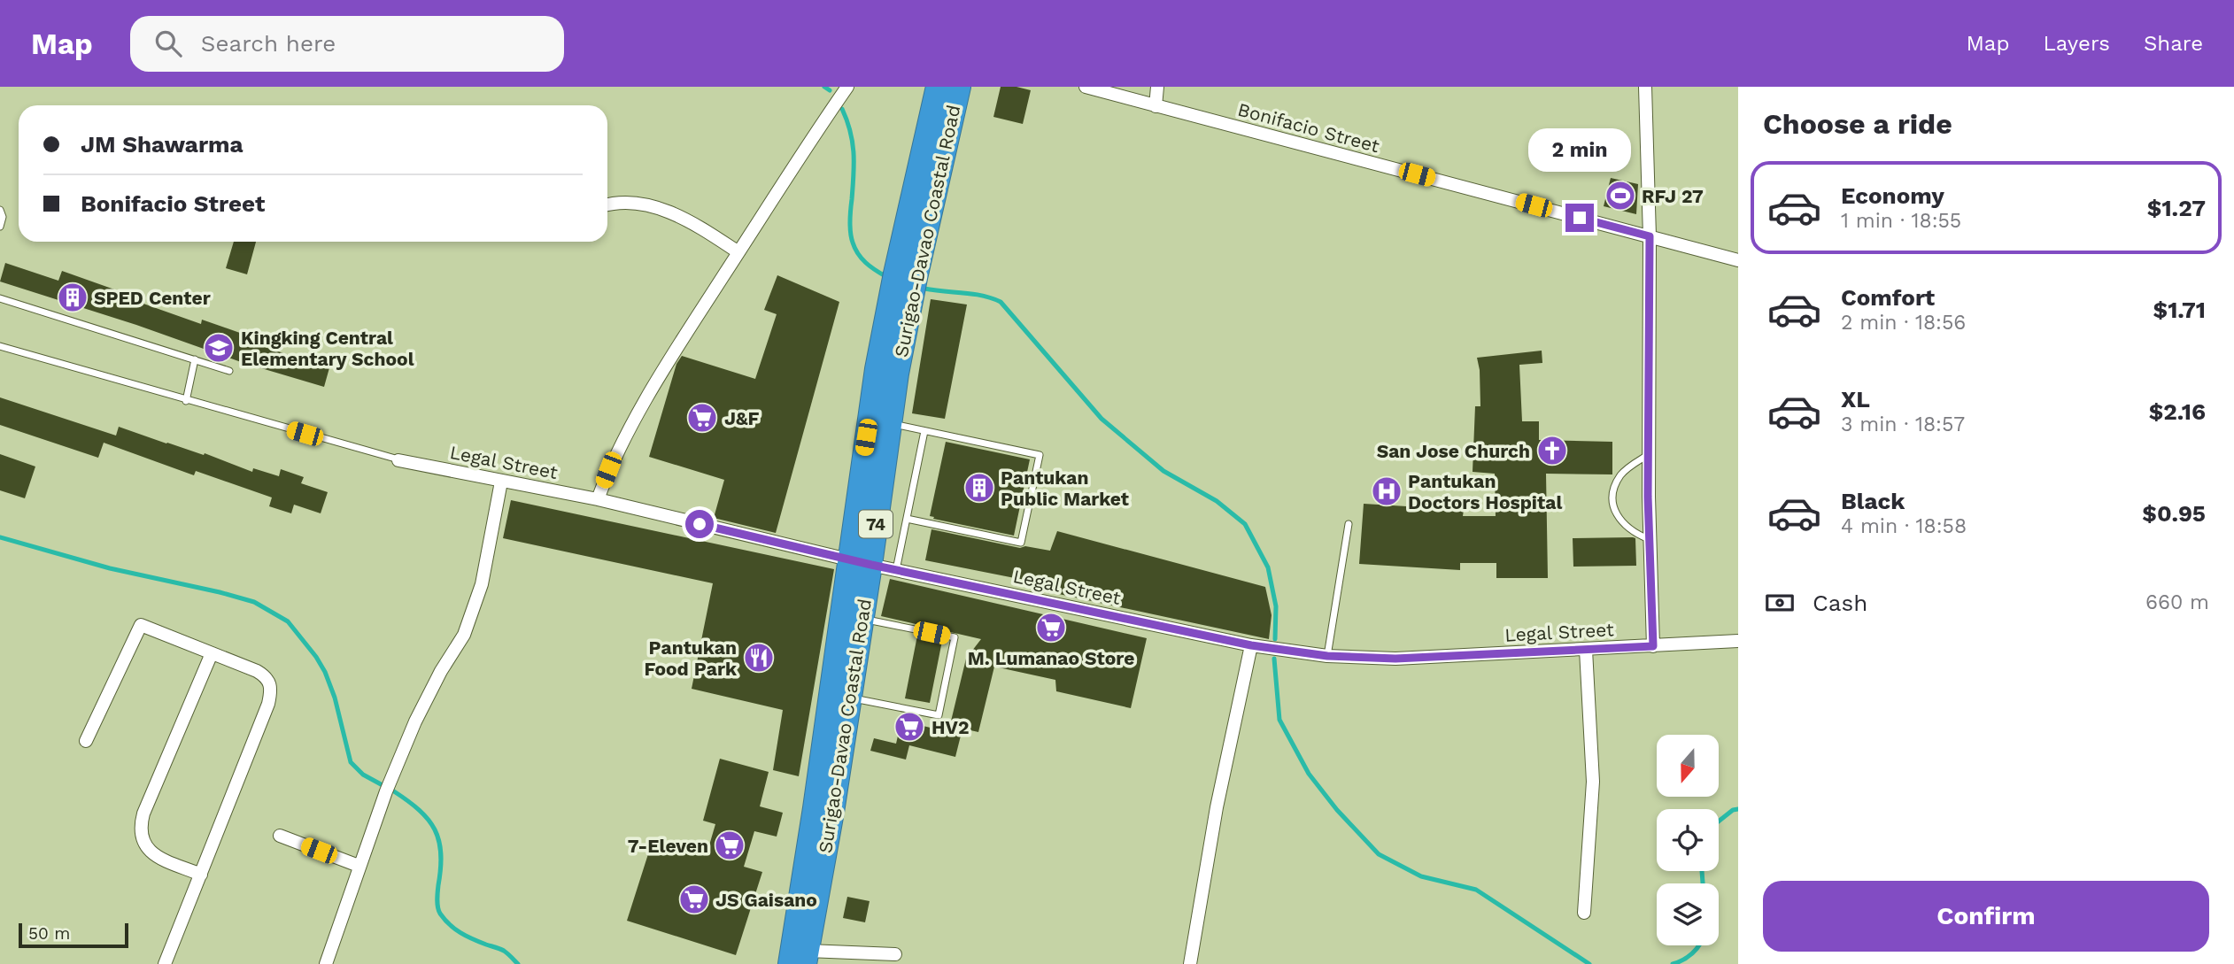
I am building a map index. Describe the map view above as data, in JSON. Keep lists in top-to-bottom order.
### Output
{
  "streets": {
    "highway": ["Surigao-Davao Coastal Road", "74"],
    "street": ["Bonifacio Street", "Legal Street"]
  },
  "crossings": [
    ["Surigao-Davao Coastal Road", "Legal Street"]
  ],
  "places": {
    "sports": ["RFJ 27"],
    "building": ["SPED Center", "Pantukan Public Market"],
    "school or university": ["Kingking Central Elementary School"],
    "supermarket": [
      "J&F",
      "M. Lumanao Store",
      "HV2",
      "7-Eleven",
      "JS Gaisano"
    ],
    "church": ["San Jose Church"],
    "hospital": ["Pantukan Doctors Hospital"],
    "restaurant": ["Pantukan Food Park"]
  },
  "scale_bar": "50 m",
  "north": "bottom",
  "page": {
    "header": "Map",
    "search": "Search here",
    "nav": ["Map", "Layers", "Share"],
    "heading": "Choose a ride",
    "banner": ["JM Shawarma", "Bonifacio Street"],
    "bubble": "2 min",
    "list": [
      {
        "name": "Economy",
        "note": "1 min · 18:55",
        "value": "$1.27"
      },
      {
        "name": "Comfort",
        "note": "2 min · 18:56",
        "value": "$1.71"
      },
      {
        "name": "XL",
        "note": "3 min · 18:57",
        "value": "$2.16"
      },
      {
        "name": "Black",
        "note": "4 min · 18:58",
        "value": "$0.95"
      }
    ],
    "pay": ["Cash", "660 m"],
    "buttons": "Confirm",
    "scale": "50 m"
  }
}
